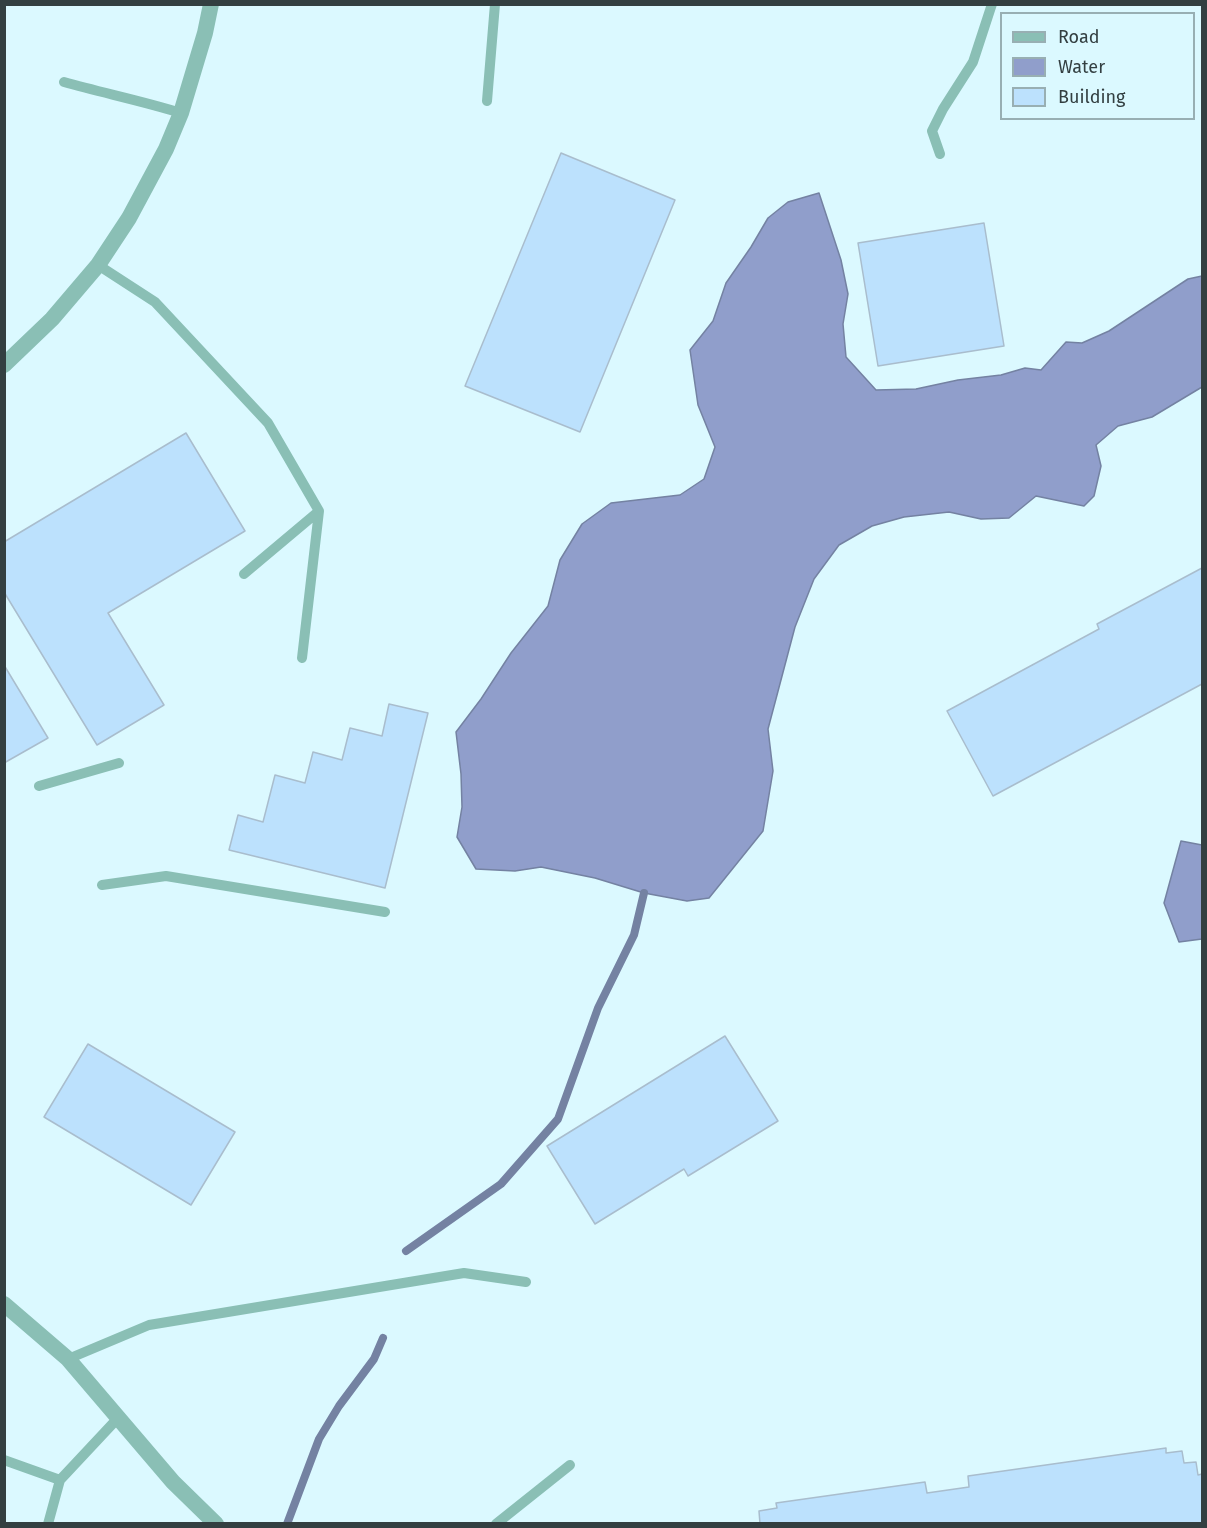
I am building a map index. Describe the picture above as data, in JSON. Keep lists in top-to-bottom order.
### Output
{
  "legend": ["Road", "Water", "Building"]
}
